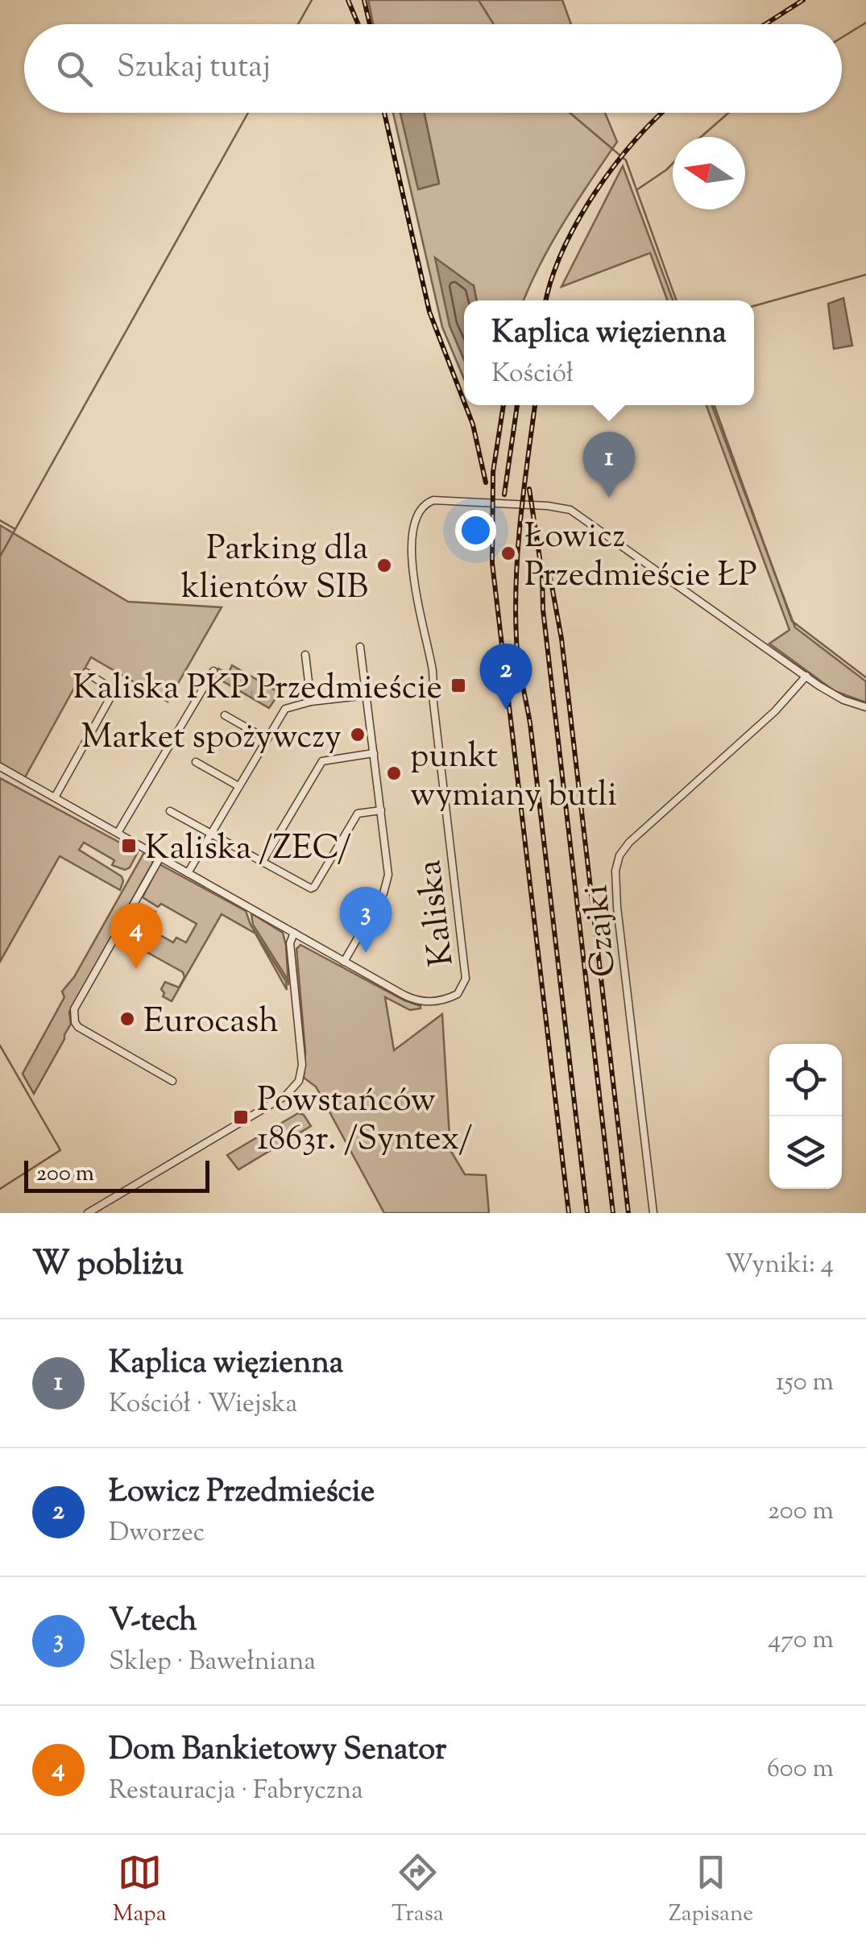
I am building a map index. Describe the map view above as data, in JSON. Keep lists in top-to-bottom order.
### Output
{
  "streets": {
    "street": ["Kaliska", "Czajki"]
  },
  "crossings": [
    ["Kaliska", "Czajki"]
  ],
  "places": {
    "other": [
      "Łowicz Przedmieście ŁP",
      "Parking dla klientów SIB",
      "Market spożywczy",
      "punkt wymiany butli",
      "Eurocash"
    ],
    "transit": ["Kaliska PKP Przedmieście", "Kaliska /ZEC/", "Powstańców 1863r. /Syntex/"]
  },
  "scale_bar": "200 m",
  "north": "left",
  "page": {
    "search": "Szukaj tutaj",
    "popup": ["Kaplica więzienna", "Kościół"],
    "pins": [
      "1",
      "2",
      "3",
      "4"
    ],
    "scale": "200 m",
    "heading": ["W pobliżu", "Wyniki: 4"],
    "list": [
      {
        "mark": "1",
        "name": "Kaplica więzienna",
        "note": "Kościół · Wiejska",
        "value": "150 m"
      },
      {
        "mark": "2",
        "name": "Łowicz Przedmieście",
        "note": "Dworzec",
        "value": "200 m"
      },
      {
        "mark": "3",
        "name": "V-tech",
        "note": "Sklep · Bawełniana",
        "value": "470 m"
      },
      {
        "mark": "4",
        "name": "Dom Bankietowy Senator",
        "note": "Restauracja · Fabryczna",
        "value": "600 m"
      }
    ],
    "nav": ["Mapa", "Trasa", "Zapisane"]
  }
}
